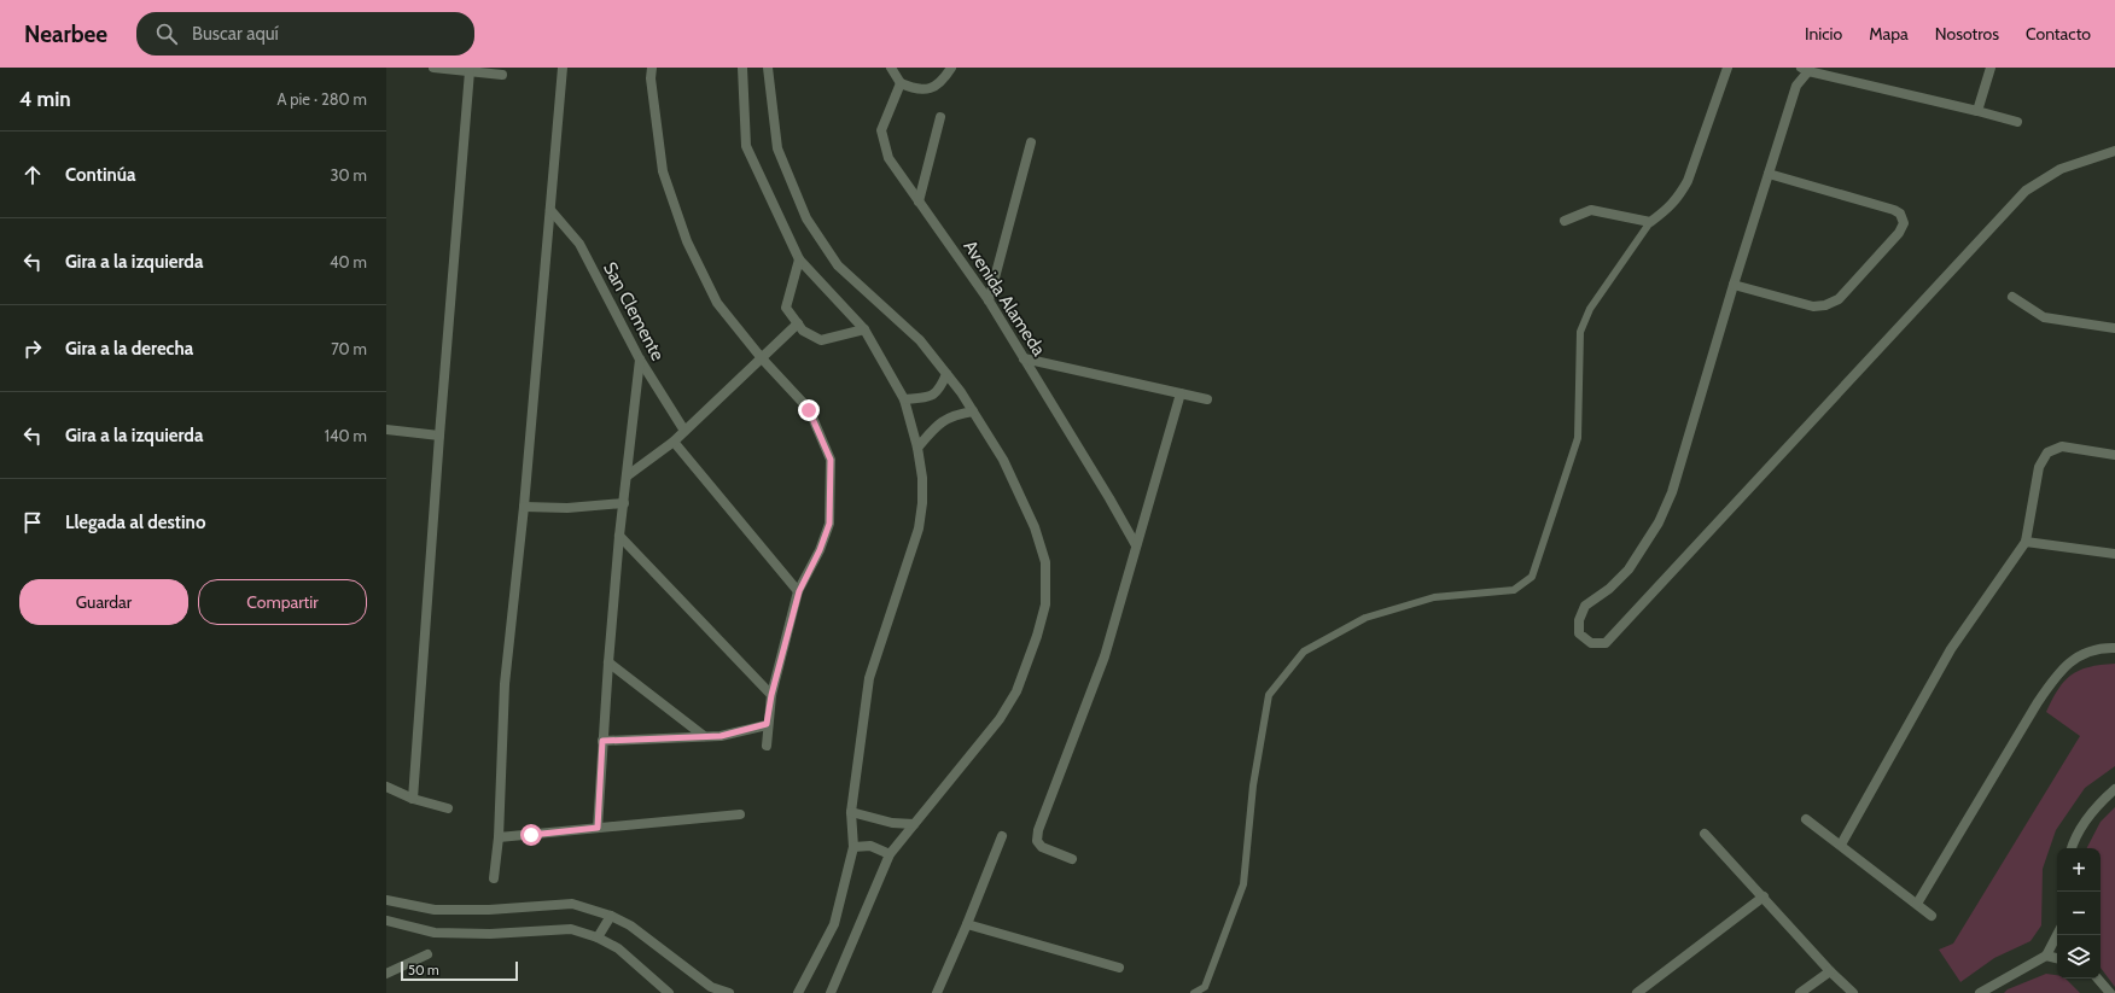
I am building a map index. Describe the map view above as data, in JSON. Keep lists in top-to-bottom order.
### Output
{
  "streets": {
    "street": ["Avenida Alameda", "San Clemente"]
  },
  "scale_bar": "50 m",
  "page": {
    "header": "Nearbee",
    "search": "Buscar aquí",
    "nav": [
      "Inicio",
      "Mapa",
      "Nosotros",
      "Contacto"
    ],
    "heading": ["4 min", "A pie · 280 m"],
    "list": [
      ["Continúa", "30 m"],
      ["Gira a la izquierda", "40 m"],
      ["Gira a la derecha", "70 m"],
      ["Gira a la izquierda", "140 m"],
      "Llegada al destino"
    ],
    "buttons": ["Guardar", "Compartir"],
    "map_buttons": ["+", "−"],
    "scale": "50 m"
  }
}
